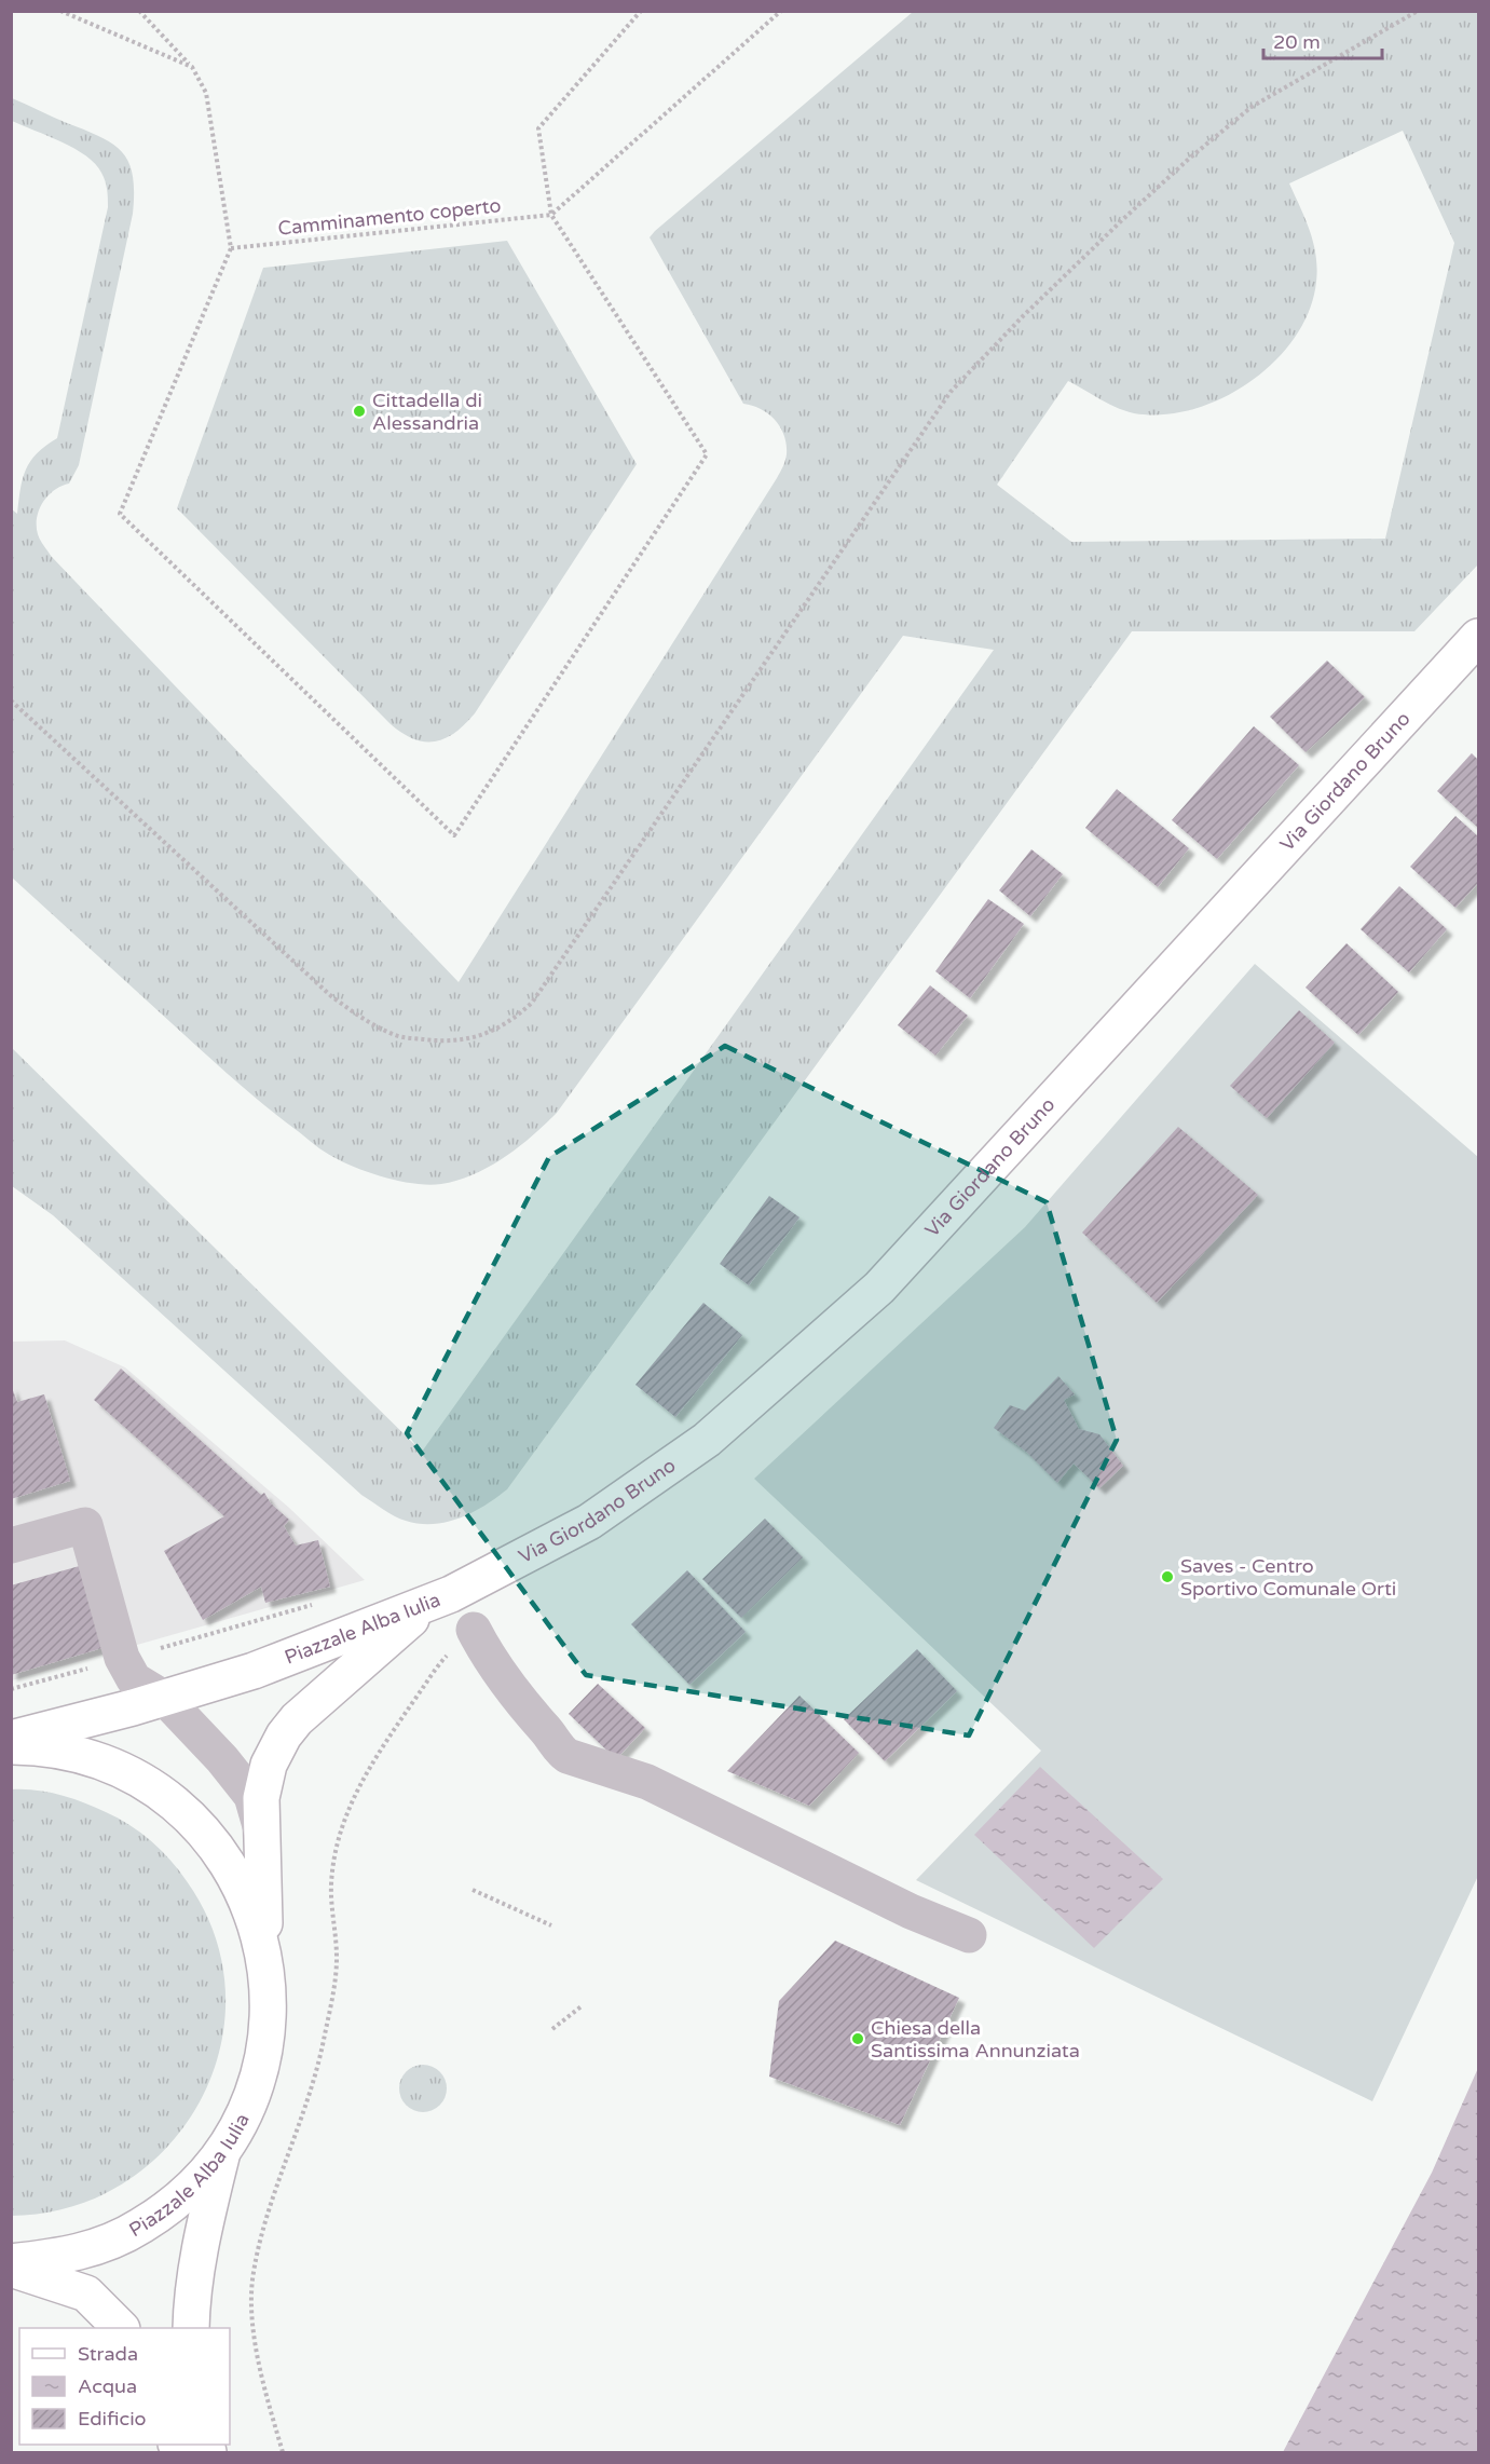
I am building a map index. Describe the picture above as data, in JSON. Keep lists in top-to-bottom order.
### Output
{
  "streets": {
    "main road": ["Via Giordano Bruno", "Piazzale Alba Iulia"],
    "path": ["Camminamento coperto"]
  },
  "crossings": [
    ["Via Giordano Bruno", "Piazzale Alba Iulia"]
  ],
  "places": ["Cittadella di Alessandria", "Saves - Centro Sportivo Comunale Orti", "Chiesa della Santissima Annunziata"],
  "legend": ["Strada", "Acqua", "Edificio"],
  "scale_bar": "20 m"
}
